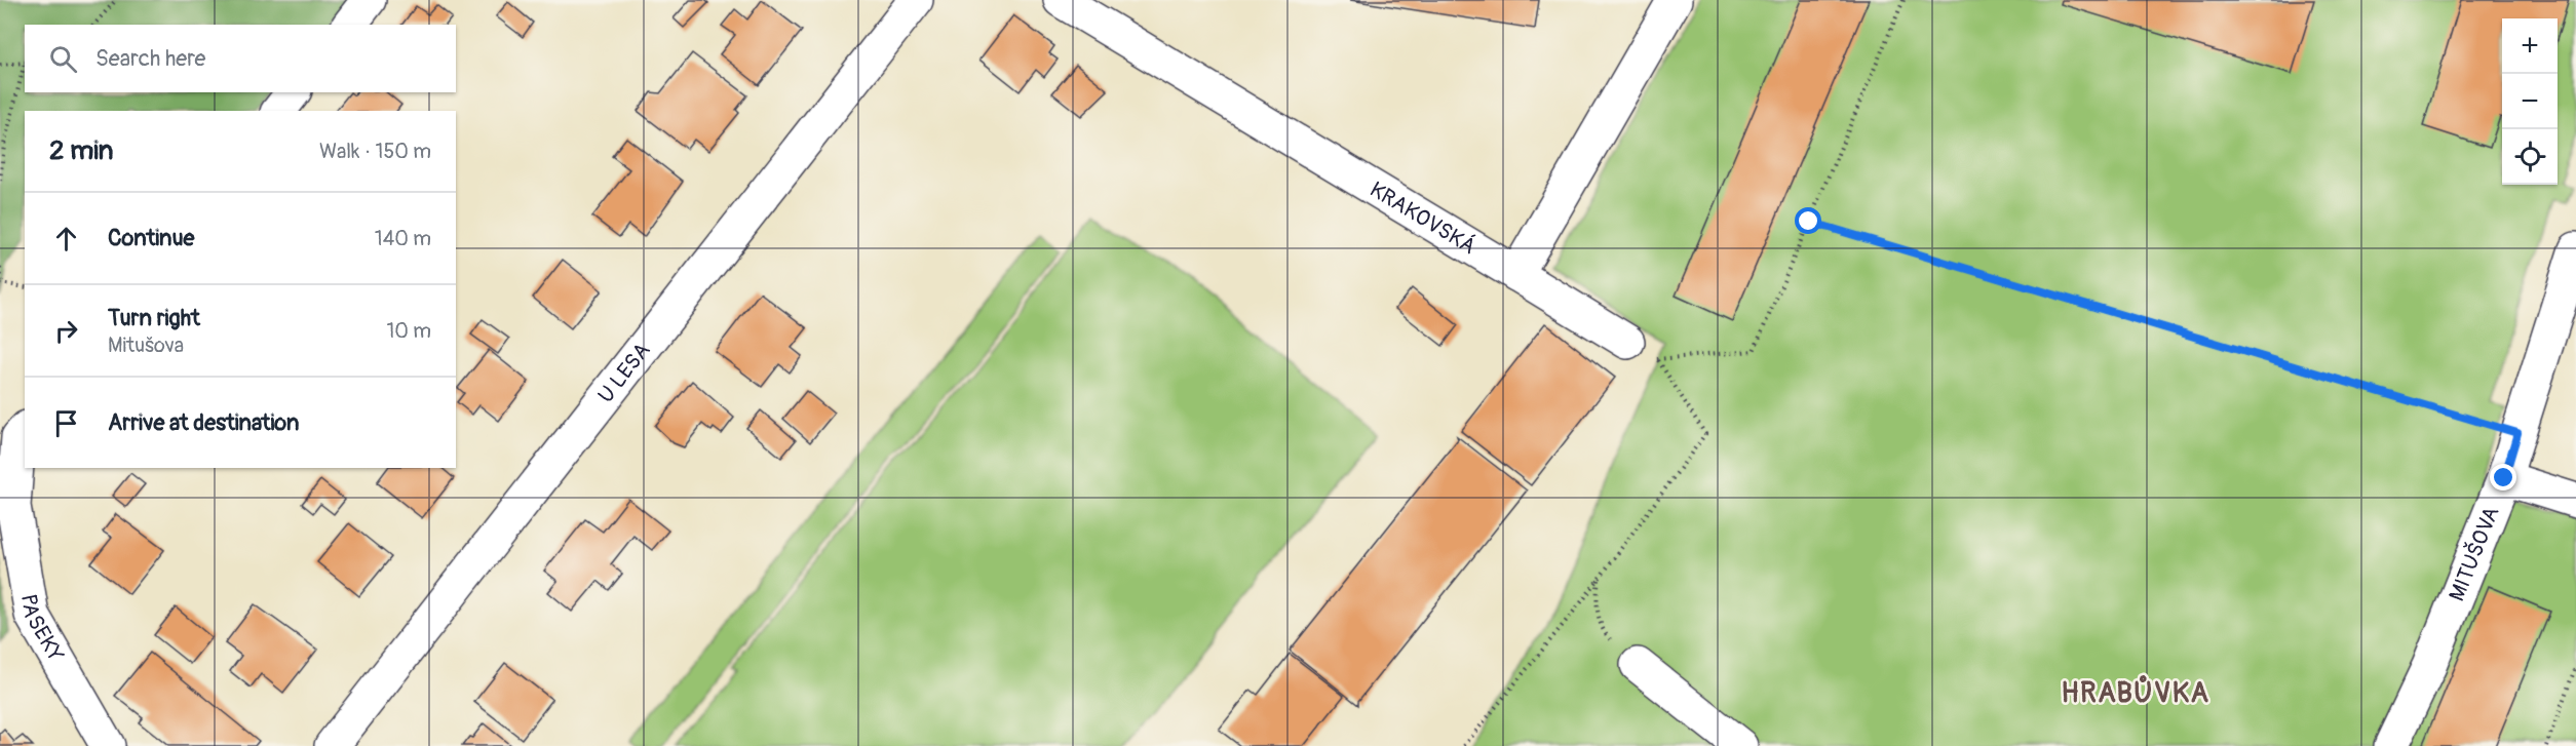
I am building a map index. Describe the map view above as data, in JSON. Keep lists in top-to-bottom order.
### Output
{
  "streets": {
    "street": [
      "KRAKOVSKÁ",
      "U LESA",
      "MITUŠOVA",
      "PASEKY"
    ]
  },
  "districts": ["HRABŮVKA"],
  "page": {
    "map_buttons": ["+", "−"],
    "search": "Search here",
    "heading": ["2 min", "Walk · 150 m"],
    "list": [
      ["Continue", "140 m"],
      ["Turn right", "Mitušova", "10 m"],
      "Arrive at destination"
    ]
  }
}
